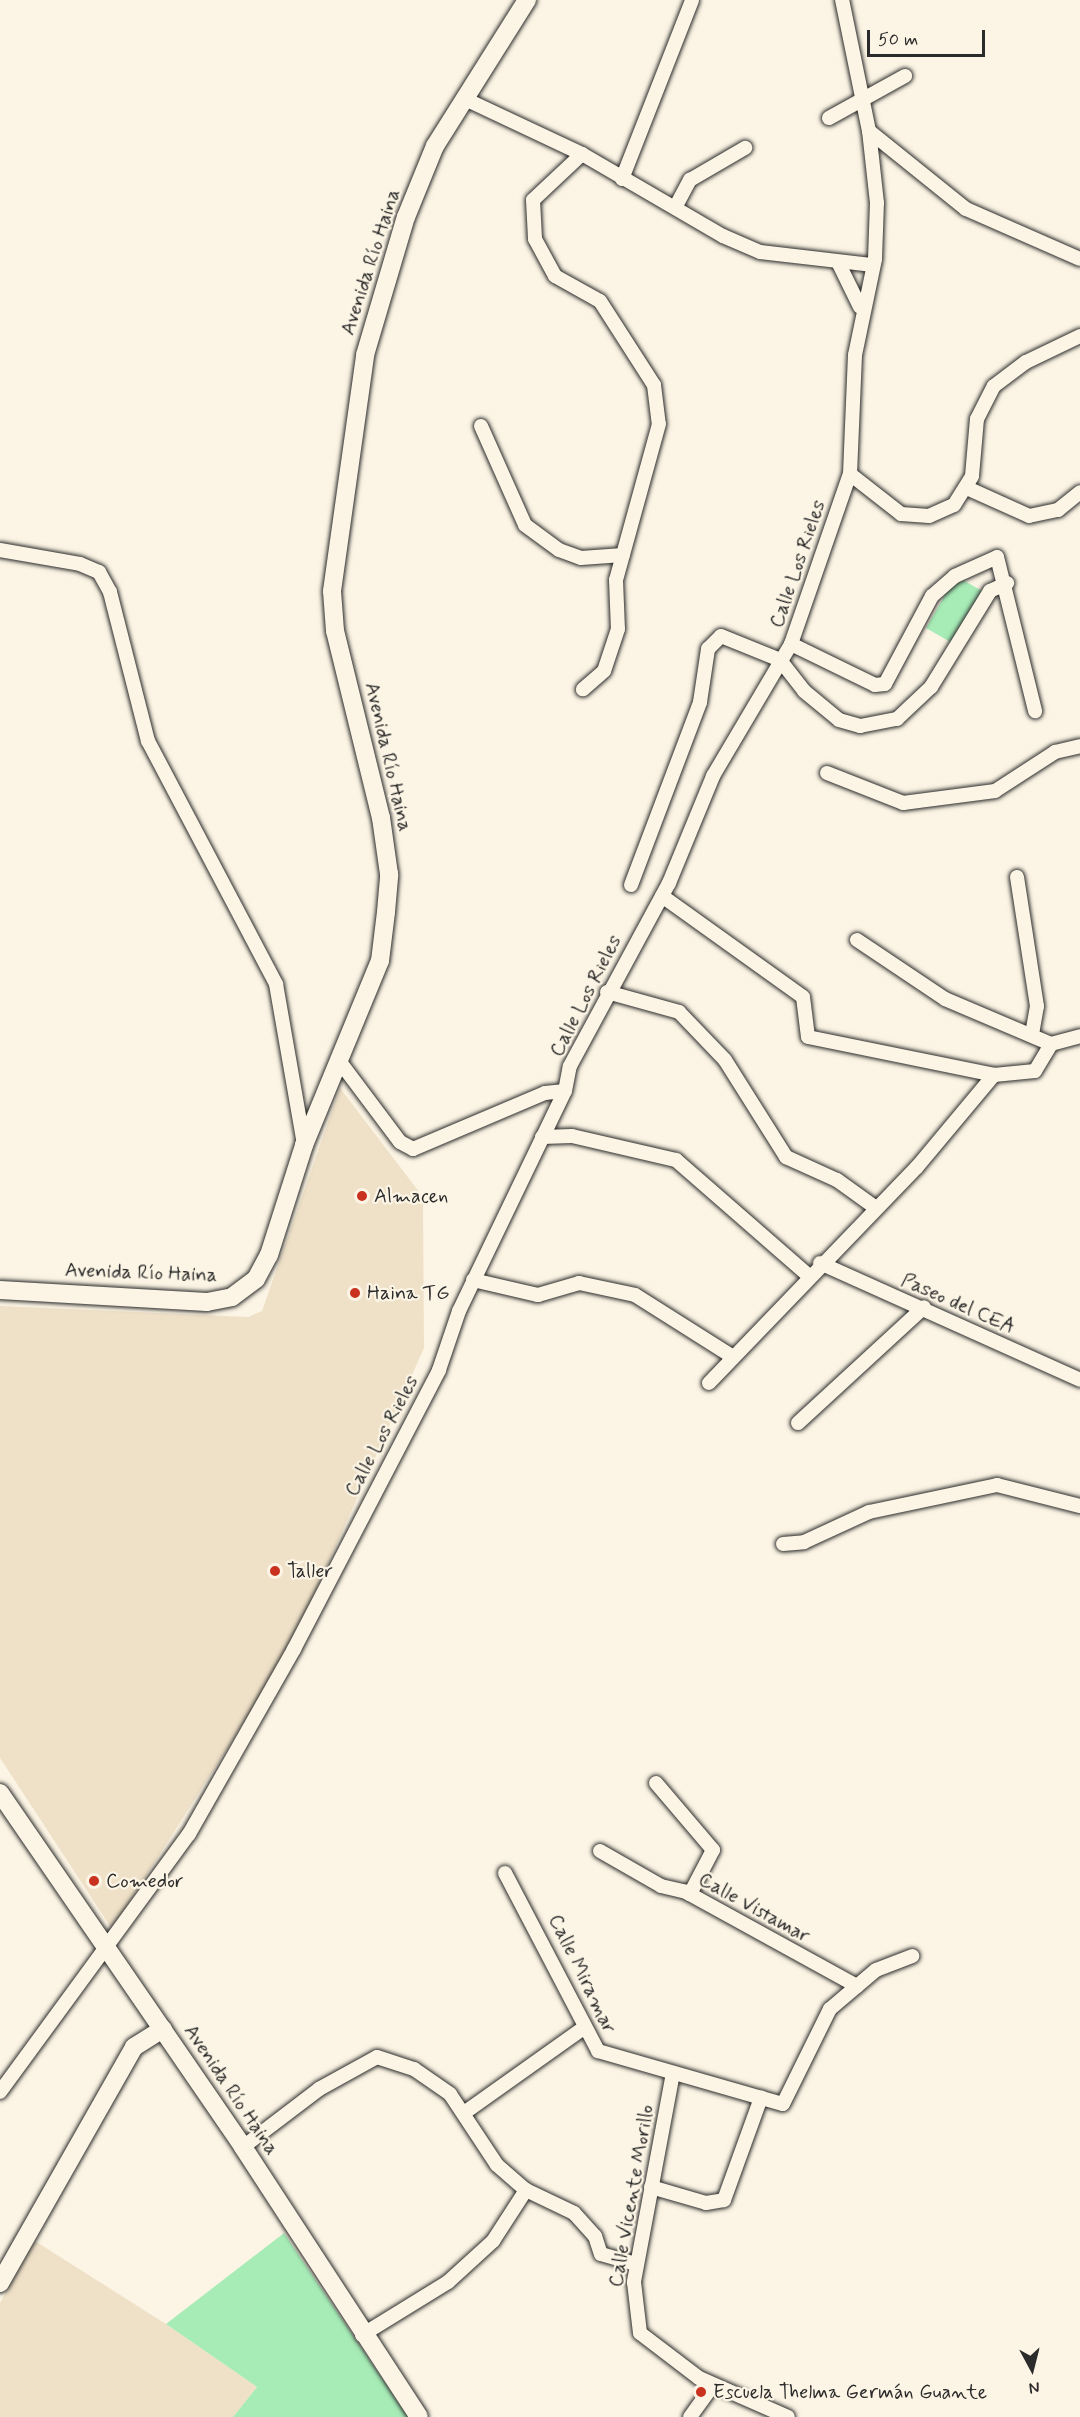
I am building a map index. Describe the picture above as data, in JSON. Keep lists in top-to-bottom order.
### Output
{
  "streets": {
    "street": [
      "Avenida Río Haina",
      "Calle Los Rieles",
      "Paseo del CEA",
      "Calle Vistamar",
      "Calle Miramar",
      "Calle Vicente Morillo"
    ]
  },
  "crossings": [
    ["Avenida Río Haina", "Calle Los Rieles"],
    ["Calle Vistamar", "Calle Miramar"],
    ["Calle Miramar", "Calle Vicente Morillo"]
  ],
  "places": [
    "Almacen",
    "Haina TG",
    "Taller",
    "Comedor",
    "Escuela Thelma Germán Guante"
  ],
  "scale_bar": "50 m",
  "north": "bottom"
}
